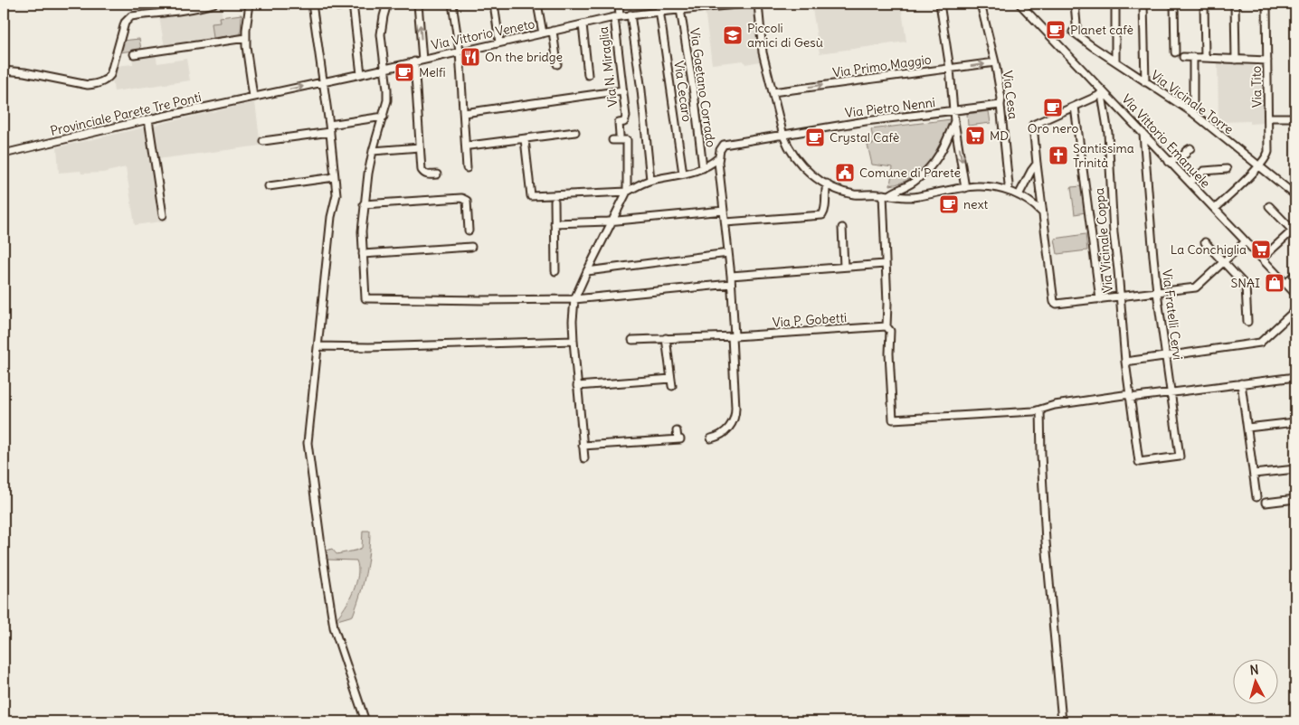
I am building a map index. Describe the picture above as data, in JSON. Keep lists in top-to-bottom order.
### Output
{
  "streets": {
    "street": [
      "Via Vittorio Veneto",
      "Via Primo Maggio",
      "Via N. Miraglia",
      "Via Tito",
      "Via Gaetano Corrado",
      "Via Cecaro",
      "Via Cesa",
      "Via Vicinale Torre",
      "Via Pietro Nenni",
      "Provinciale Parete Tre Ponti",
      "Via Vittorio Emanuele",
      "Via Vicinale Coppa",
      "Via Fratelli Cervi",
      "Via P. Gobetti"
    ]
  },
  "crossings": [
    ["Via Vittorio Veneto", "Via N. Miraglia"],
    ["Via Vittorio Veneto", "Via Gaetano Corrado"],
    ["Via Vittorio Veneto", "Via Cecaro"],
    ["Via Vittorio Veneto", "Provinciale Parete Tre Ponti"],
    ["Via Primo Maggio", "Via Cesa"],
    ["Via Tito", "Via Vicinale Torre"],
    ["Via Cesa", "Via Pietro Nenni"],
    ["Via Vittorio Emanuele", "Via Vicinale Coppa"],
    ["Via Vittorio Emanuele", "Via Fratelli Cervi"],
    ["Via Vicinale Coppa", "Via Fratelli Cervi"]
  ],
  "one_way": ["Via Primo Maggio"],
  "places": {
    "cafe": [
      "Planet cafè",
      "Melfi",
      "Oro nero",
      "Crystal Cafè",
      "next"
    ],
    "school or university": ["Piccoli amici di Gesù"],
    "restaurant": ["On the bridge"],
    "supermarket": ["MD", "La Conchiglia"],
    "church": ["Santissima Trinità"],
    "public building": ["Comune di Parete"],
    "shop": ["SNAI"]
  },
  "north": "top"
}
